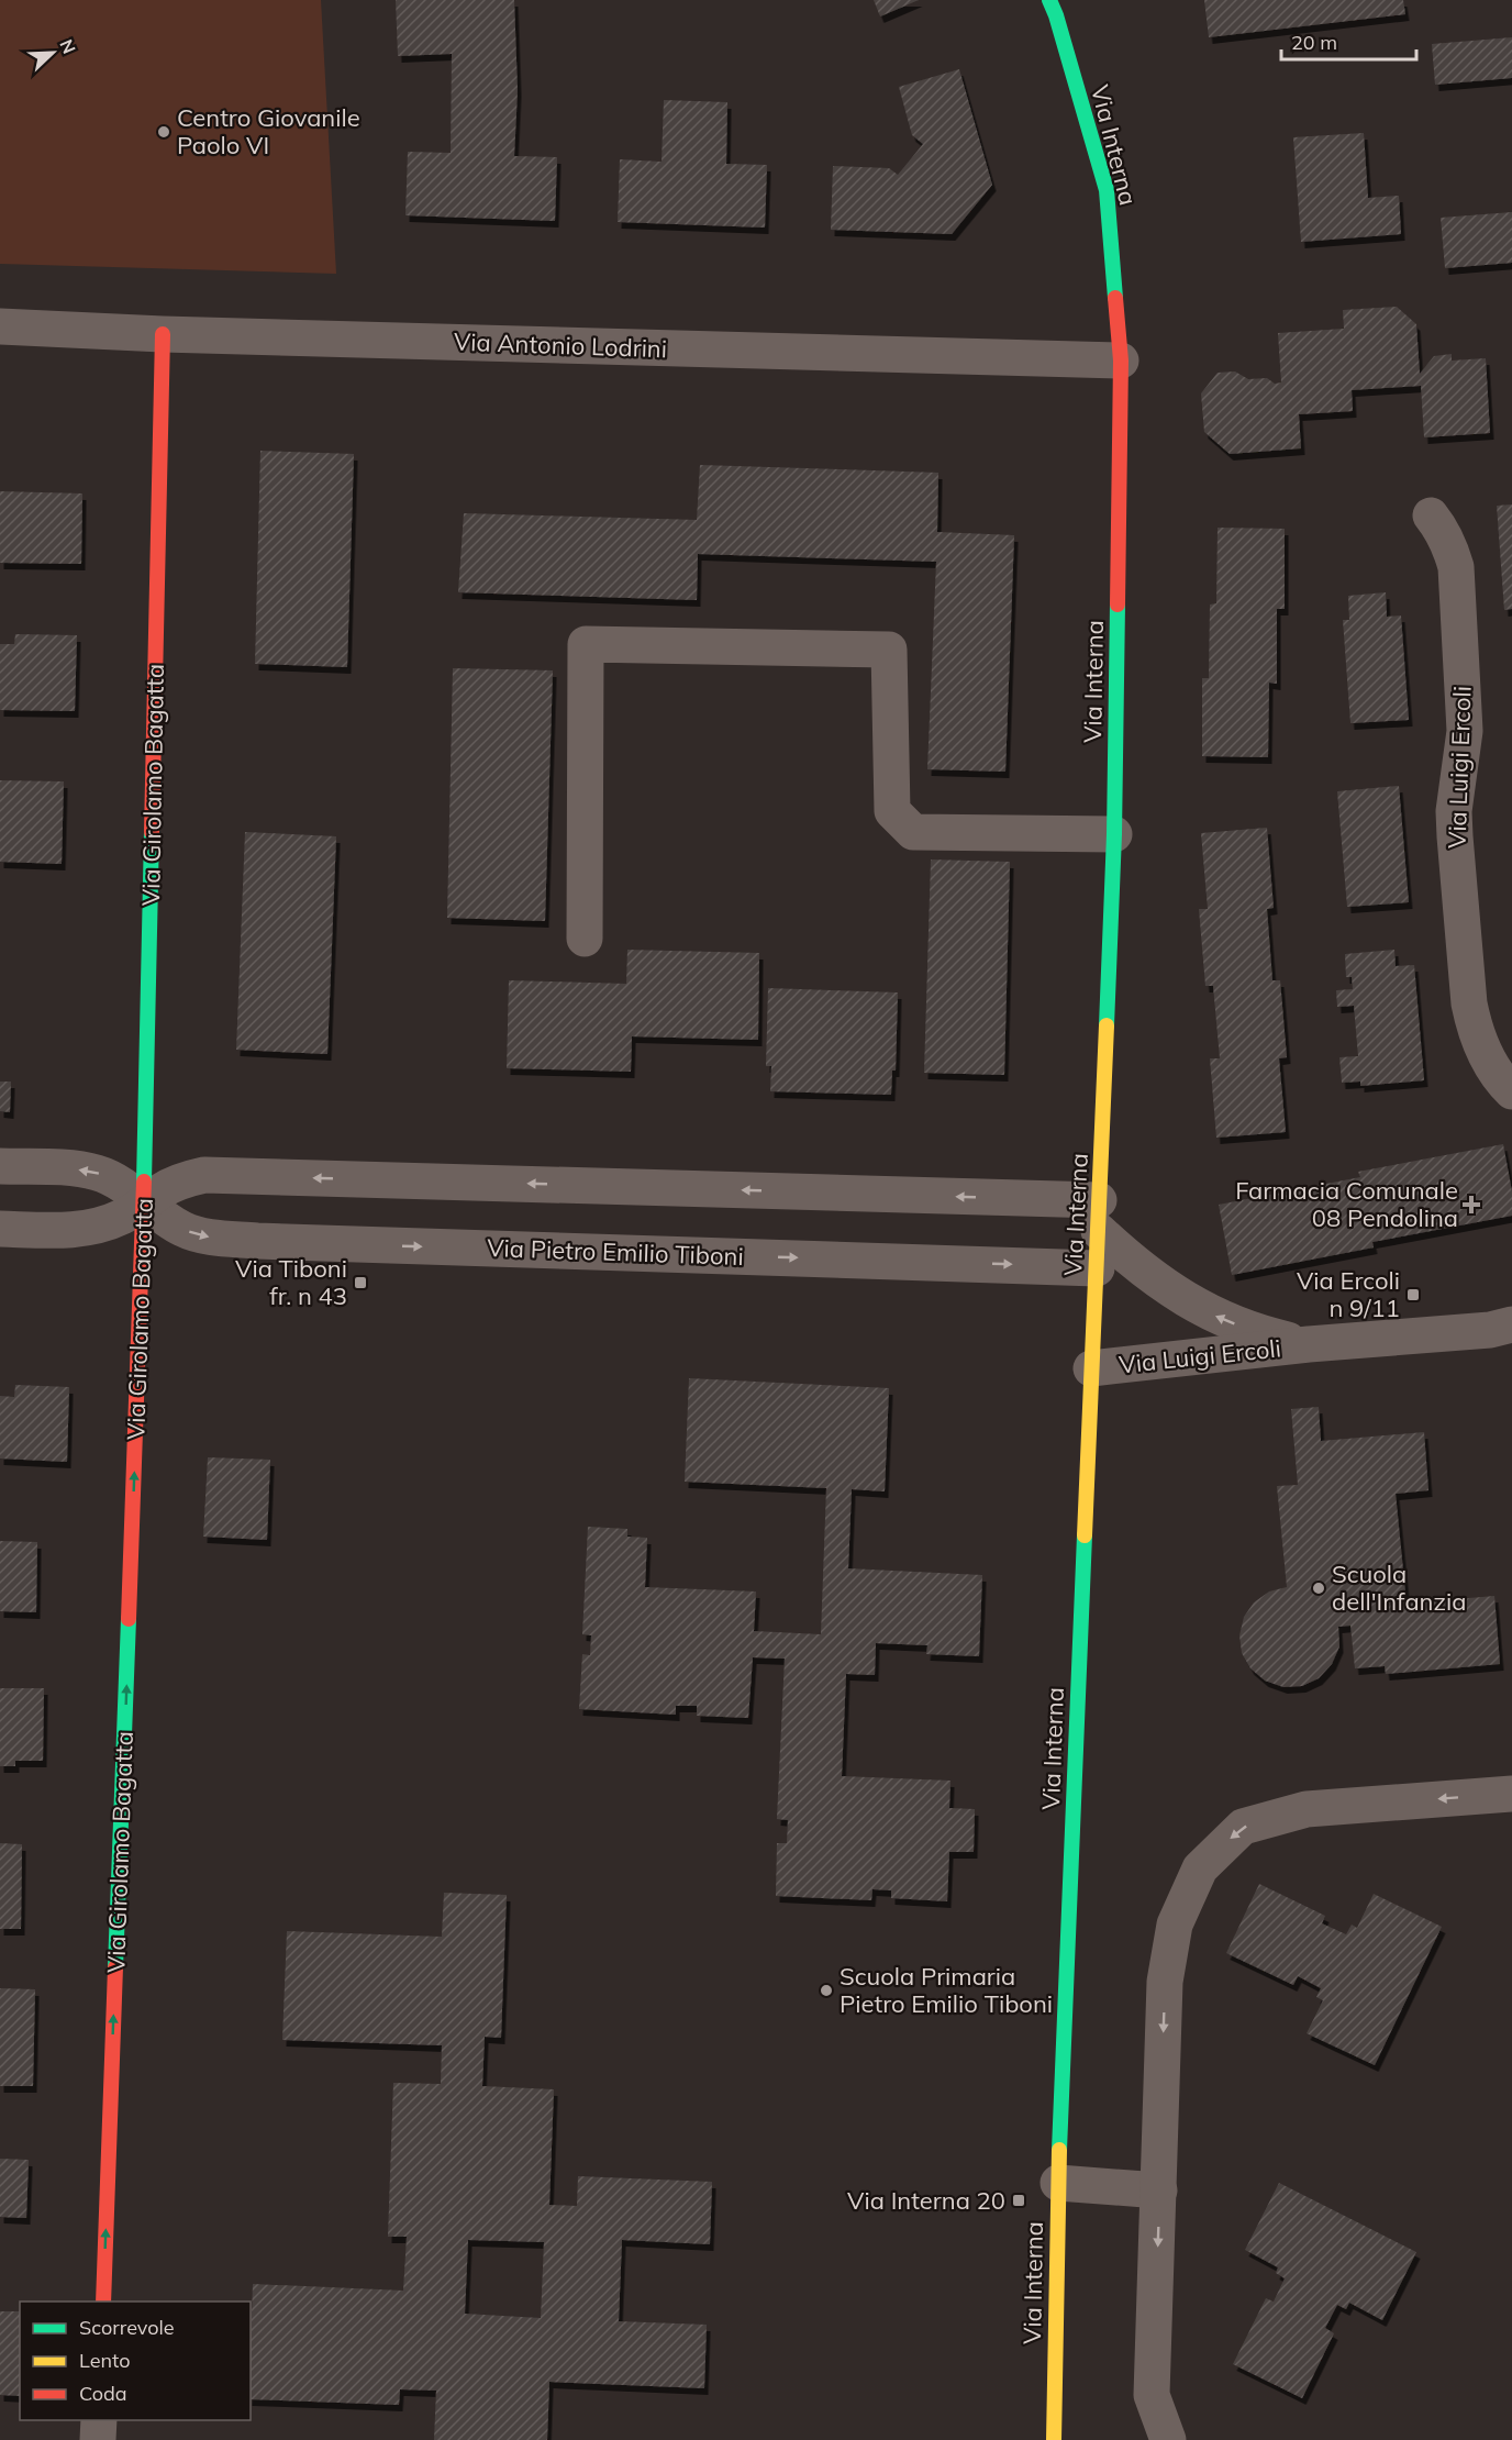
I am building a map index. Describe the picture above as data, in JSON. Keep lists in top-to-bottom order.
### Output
{
  "streets": {
    "street": [
      "Via Interna",
      "Via Antonio Lodrini",
      "Via Luigi Ercoli",
      "Via Girolamo Bagatta",
      "Via Pietro Emilio Tiboni"
    ]
  },
  "crossings": [
    ["Via Interna", "Via Antonio Lodrini"],
    ["Via Interna", "Via Luigi Ercoli"],
    ["Via Interna", "Via Pietro Emilio Tiboni"],
    ["Via Antonio Lodrini", "Via Girolamo Bagatta"],
    ["Via Girolamo Bagatta", "Via Pietro Emilio Tiboni"]
  ],
  "one_way": ["Via Girolamo Bagatta"],
  "places": {
    "other": ["Centro Giovanile Paolo VI", "Scuola dell'Infanzia", "Scuola Primaria Pietro Emilio Tiboni"],
    "health": ["Farmacia Comunale 08 Pendolina"],
    "transit": ["Via Tiboni fr. n 43", "Via Ercoli n 9/11", "Via Interna 20"]
  },
  "legend": ["Scorrevole", "Lento", "Coda"],
  "scale_bar": "20 m",
  "north": "top right"
}
